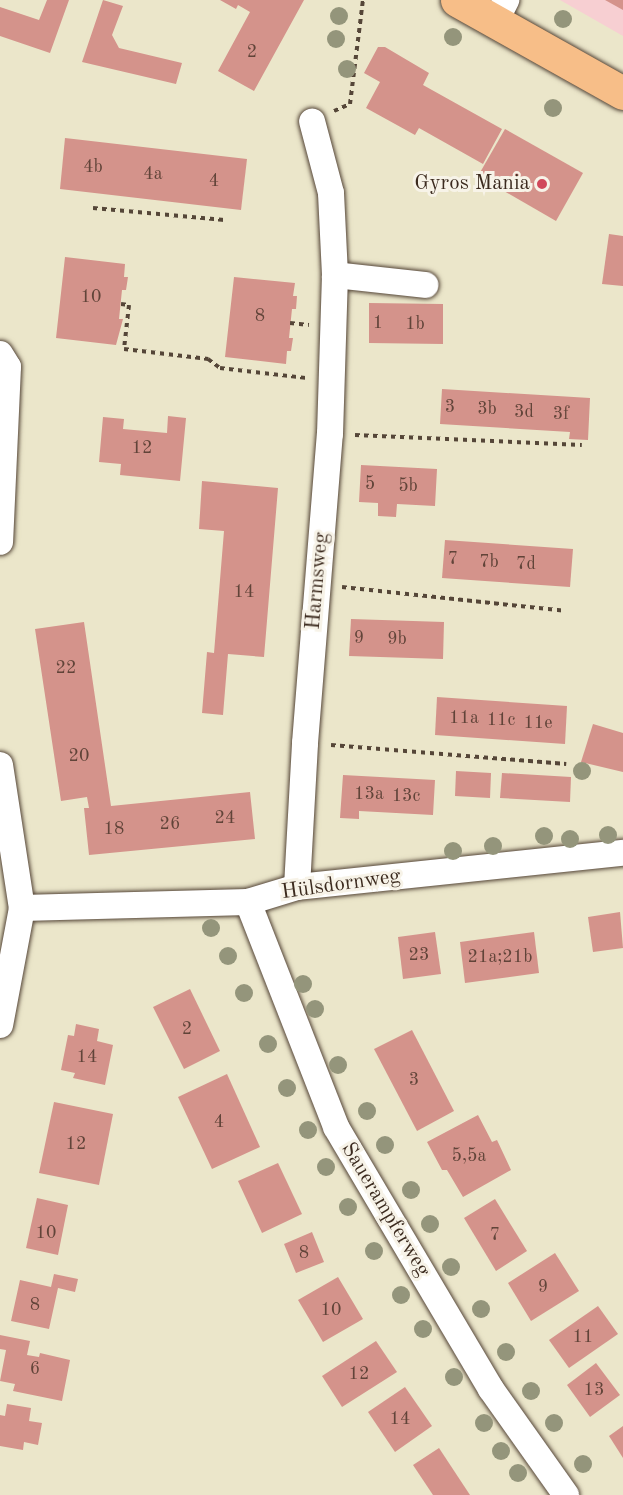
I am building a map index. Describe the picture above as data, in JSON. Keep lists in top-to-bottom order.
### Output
{
  "streets": {
    "street": ["Harmsweg", "Hülsdornweg", "Sauerampferweg"]
  },
  "crossings": [
    ["Harmsweg", "Hülsdornweg"],
    ["Hülsdornweg", "Sauerampferweg"]
  ],
  "places": ["Gyros Mania"],
  "house_numbers": [
    "2",
    "4b",
    "4a",
    "4",
    "10",
    "8",
    "1",
    "1b",
    "3",
    "3b",
    "3d",
    "3f",
    "12",
    "5",
    "5b",
    "7",
    "7b",
    "7d",
    "14",
    "9",
    "9b",
    "22",
    "11a",
    "11c",
    "11e",
    "20",
    "13a",
    "13c",
    "24",
    "26",
    "18",
    "23",
    "21a;21b",
    "2",
    "14",
    "3",
    "4",
    "12",
    "5,5a",
    "10",
    "7",
    "8",
    "9",
    "8",
    "10",
    "11",
    "6",
    "12",
    "13",
    "14"
  ]
}
